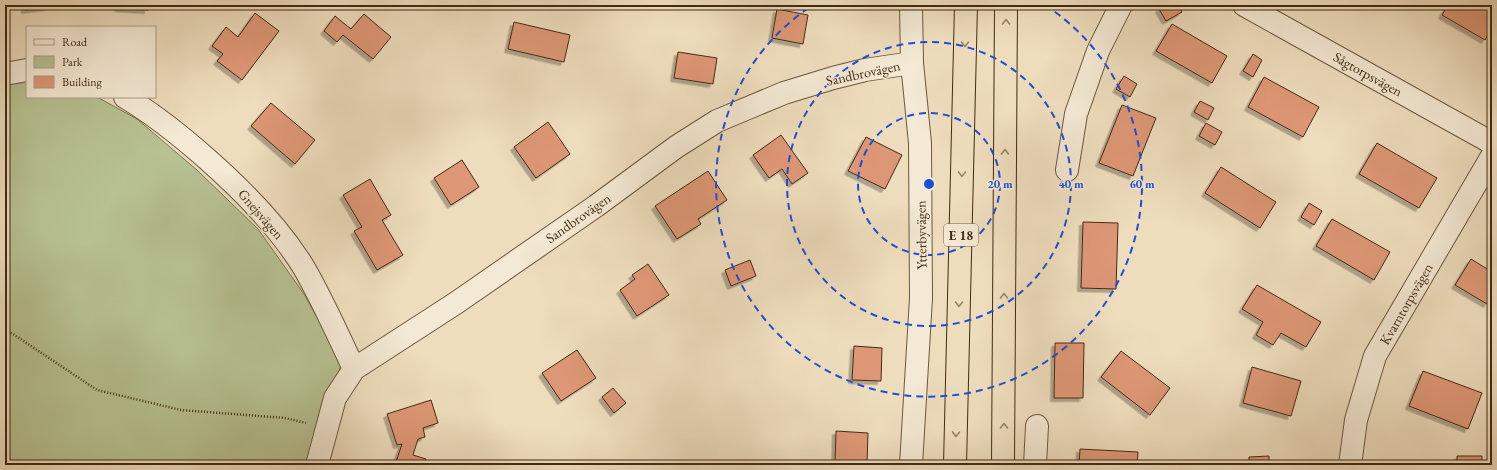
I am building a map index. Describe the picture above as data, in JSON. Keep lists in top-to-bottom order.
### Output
{
  "streets": {
    "highway": ["E 18"],
    "street": [
      "Sandbrovägen",
      "Sågtorpsvägen",
      "Gnejsvägen",
      "Ytterbyvägen",
      "Kvarntorpsvägen"
    ]
  },
  "crossings": [
    ["Sandbrovägen", "Gnejsvägen"],
    ["Sandbrovägen", "Ytterbyvägen"]
  ],
  "legend": ["Road", "Park", "Building"],
  "rings": ["20 m", "40 m", "60 m"]
}
